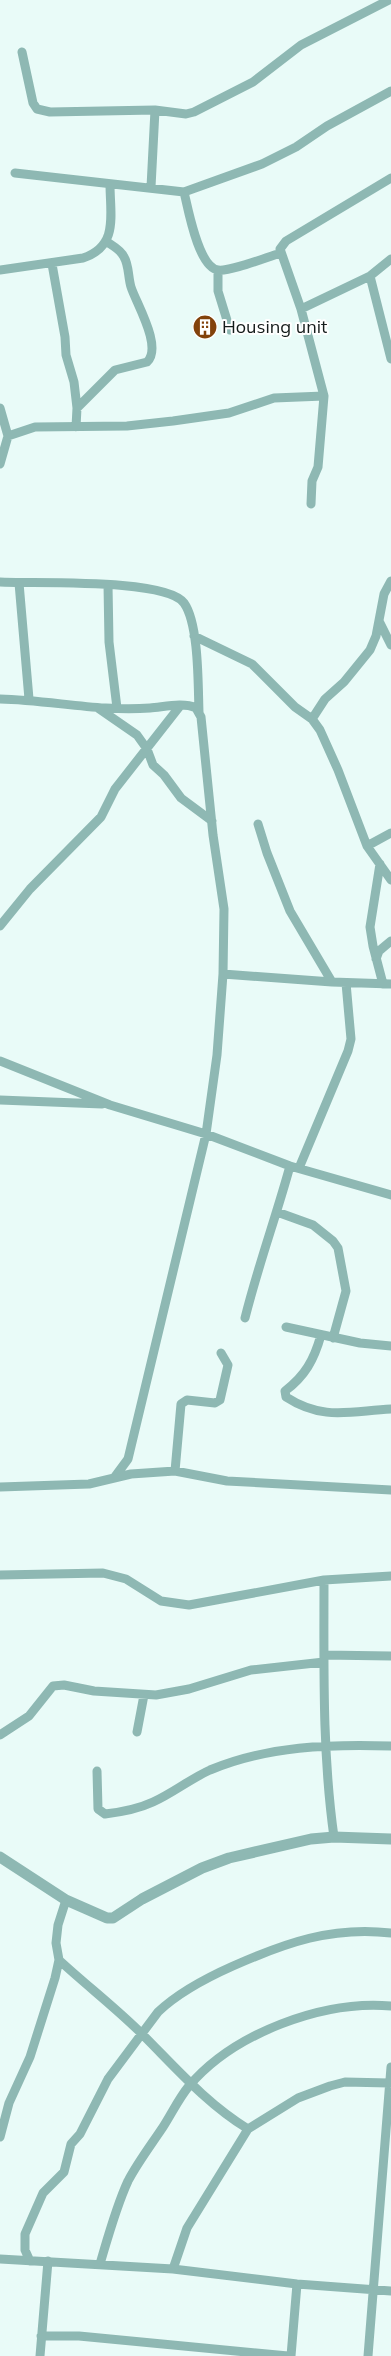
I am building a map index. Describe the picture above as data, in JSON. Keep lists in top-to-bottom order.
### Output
{
  "places": {
    "building": ["Housing unit"]
  }
}
